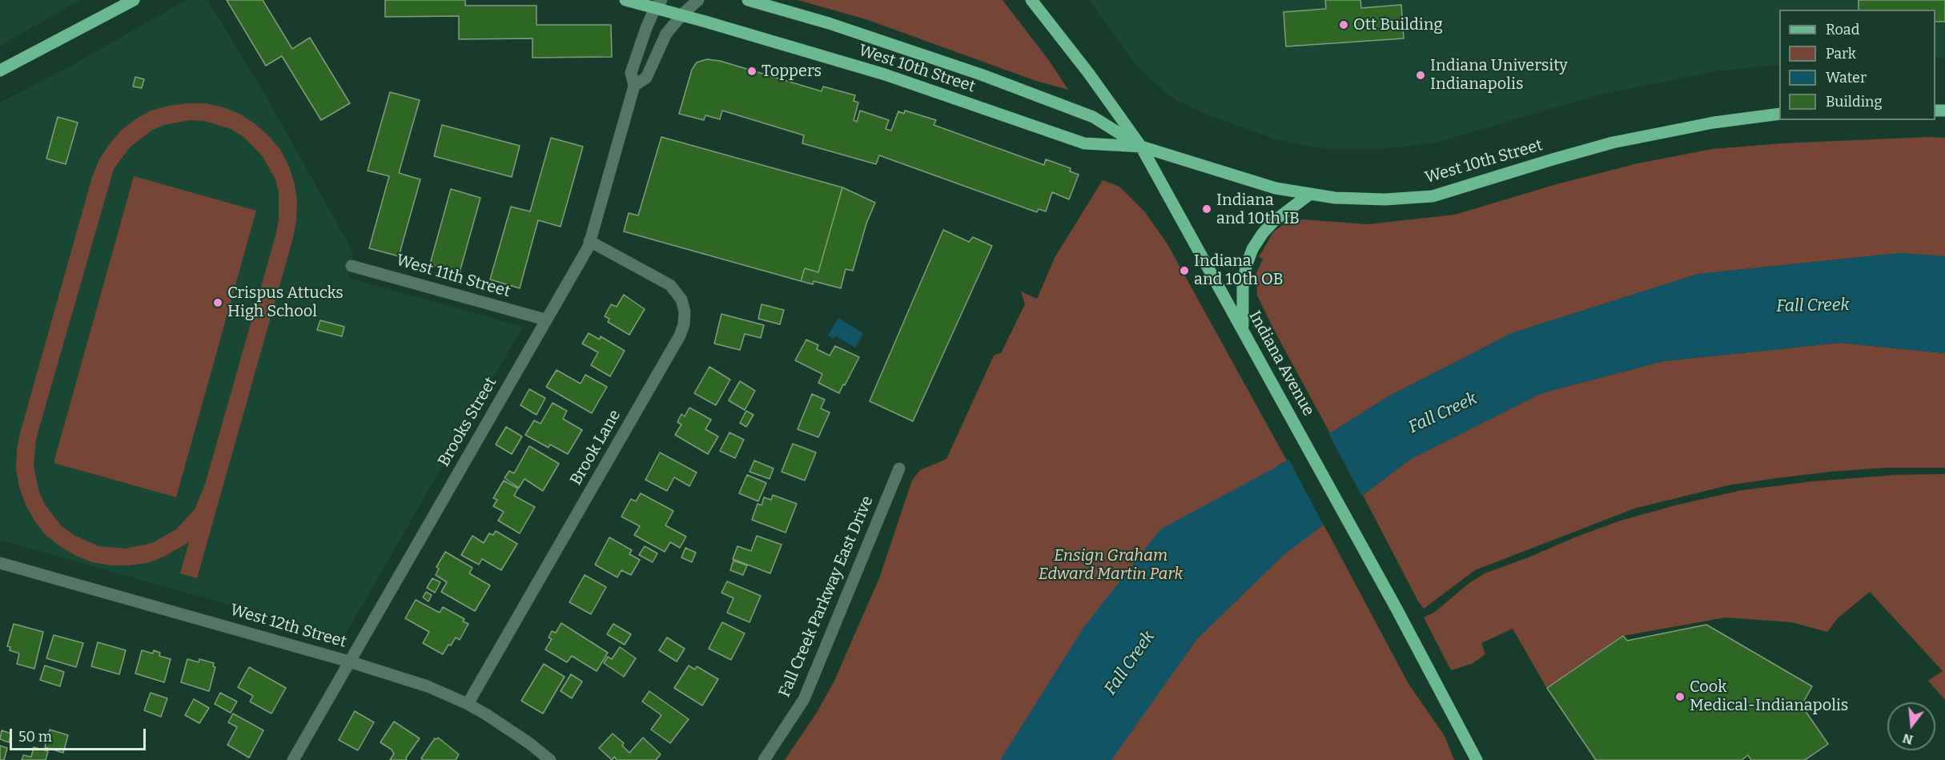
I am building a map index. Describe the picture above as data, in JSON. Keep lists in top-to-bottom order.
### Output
{
  "streets": {
    "main road": ["West 10th Street", "Indiana Avenue"],
    "street": [
      "West 11th Street",
      "Brooks Street",
      "Brook Lane",
      "Fall Creek Parkway East Drive",
      "West 12th Street"
    ]
  },
  "crossings": [
    ["West 10th Street", "Indiana Avenue"],
    ["West 10th Street", "Brooks Street"],
    ["West 11th Street", "Brooks Street"],
    ["Brooks Street", "Brook Lane"],
    ["Brooks Street", "West 12th Street"],
    ["Brook Lane", "West 12th Street"]
  ],
  "water": ["Fall Creek"],
  "parks": ["Ensign Graham Edward Martin Park"],
  "places": [
    "Ott Building",
    "Toppers",
    "Indiana University Indianapolis",
    "Indiana and 10th IB",
    "Indiana and 10th OB",
    "Crispus Attucks High School",
    "Cook Medical-Indianapolis"
  ],
  "legend": [
    "Road",
    "Park",
    "Water",
    "Building"
  ],
  "scale_bar": "50 m",
  "north": "bottom"
}
